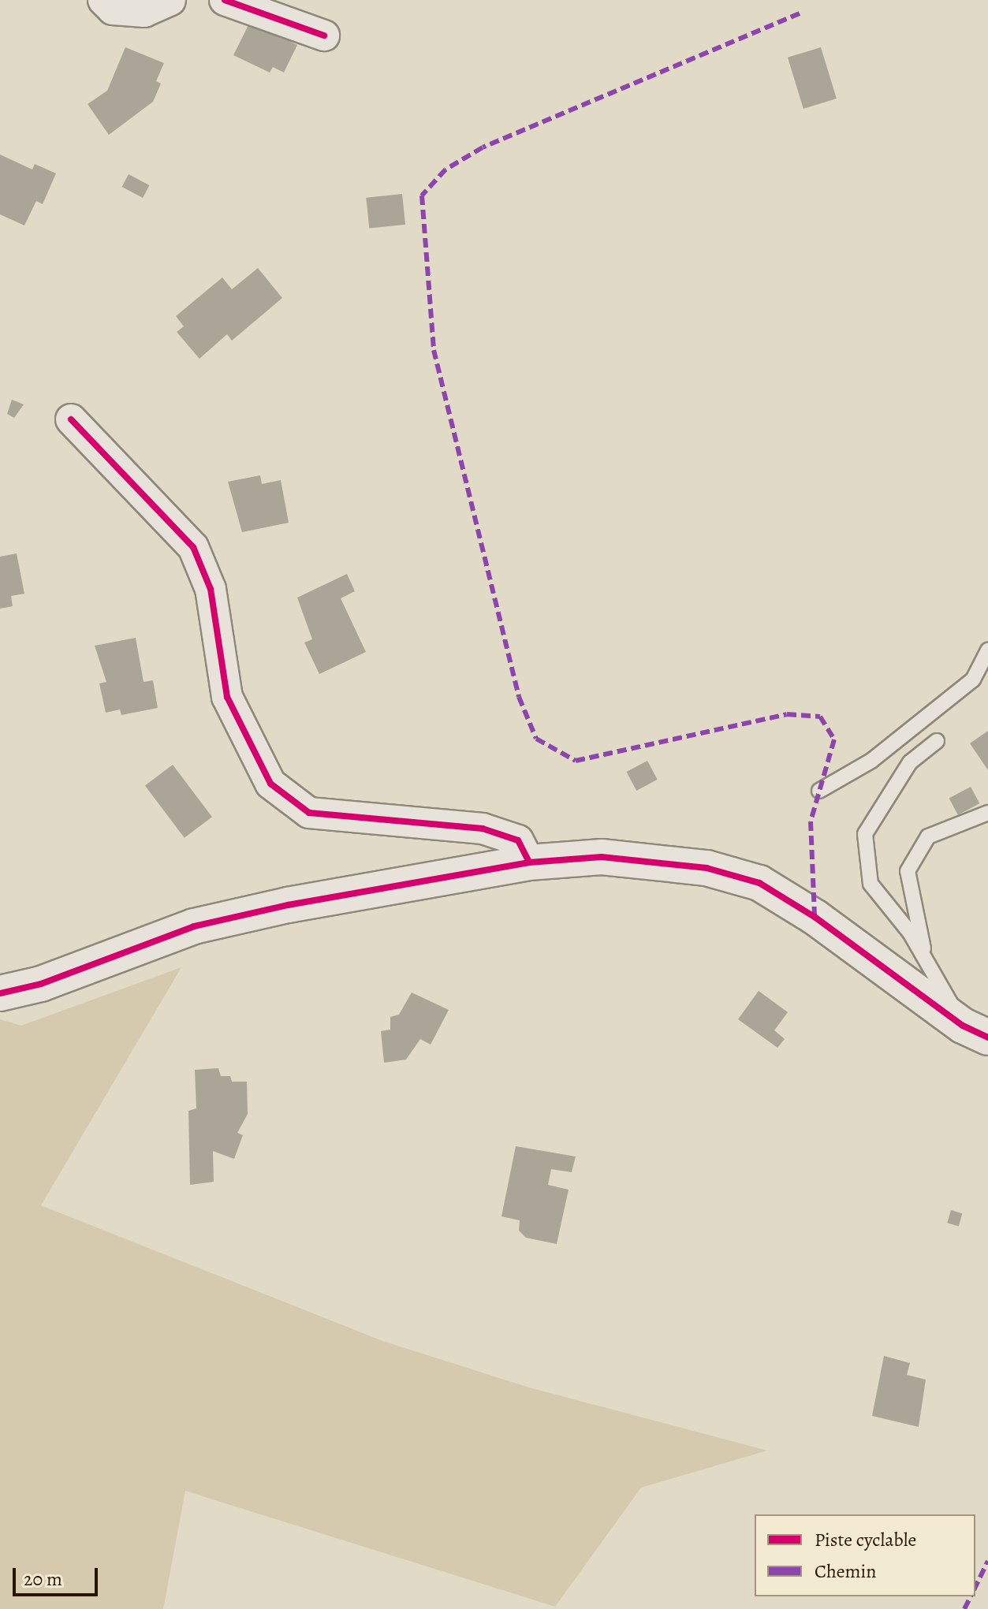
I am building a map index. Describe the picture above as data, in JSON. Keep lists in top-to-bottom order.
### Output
{
  "legend": ["Piste cyclable", "Chemin"],
  "scale_bar": "20 m"
}
